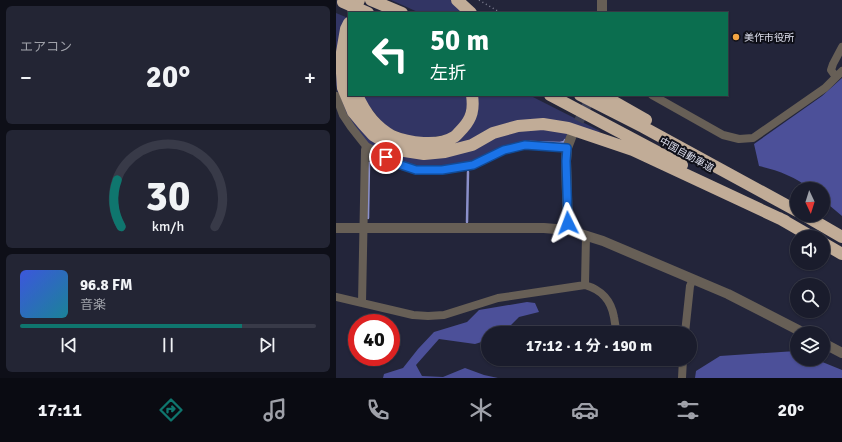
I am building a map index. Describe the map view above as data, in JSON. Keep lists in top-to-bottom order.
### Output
{
  "streets": {
    "highway": ["中国自動車道"]
  },
  "places": ["美作市役所"],
  "north": "bottom",
  "page": {
    "tile": "エアコン",
    "turn": ["50 m", "左折"],
    "heat": ["−", "20°", "+"],
    "song": ["96.8 FM", "音楽"],
    "limit": "40",
    "trip": "17:12 · 1 分 · 190 m",
    "tabs": ["17:11", "20°"],
    "gauge": ["30", "km/h"]
  }
}
